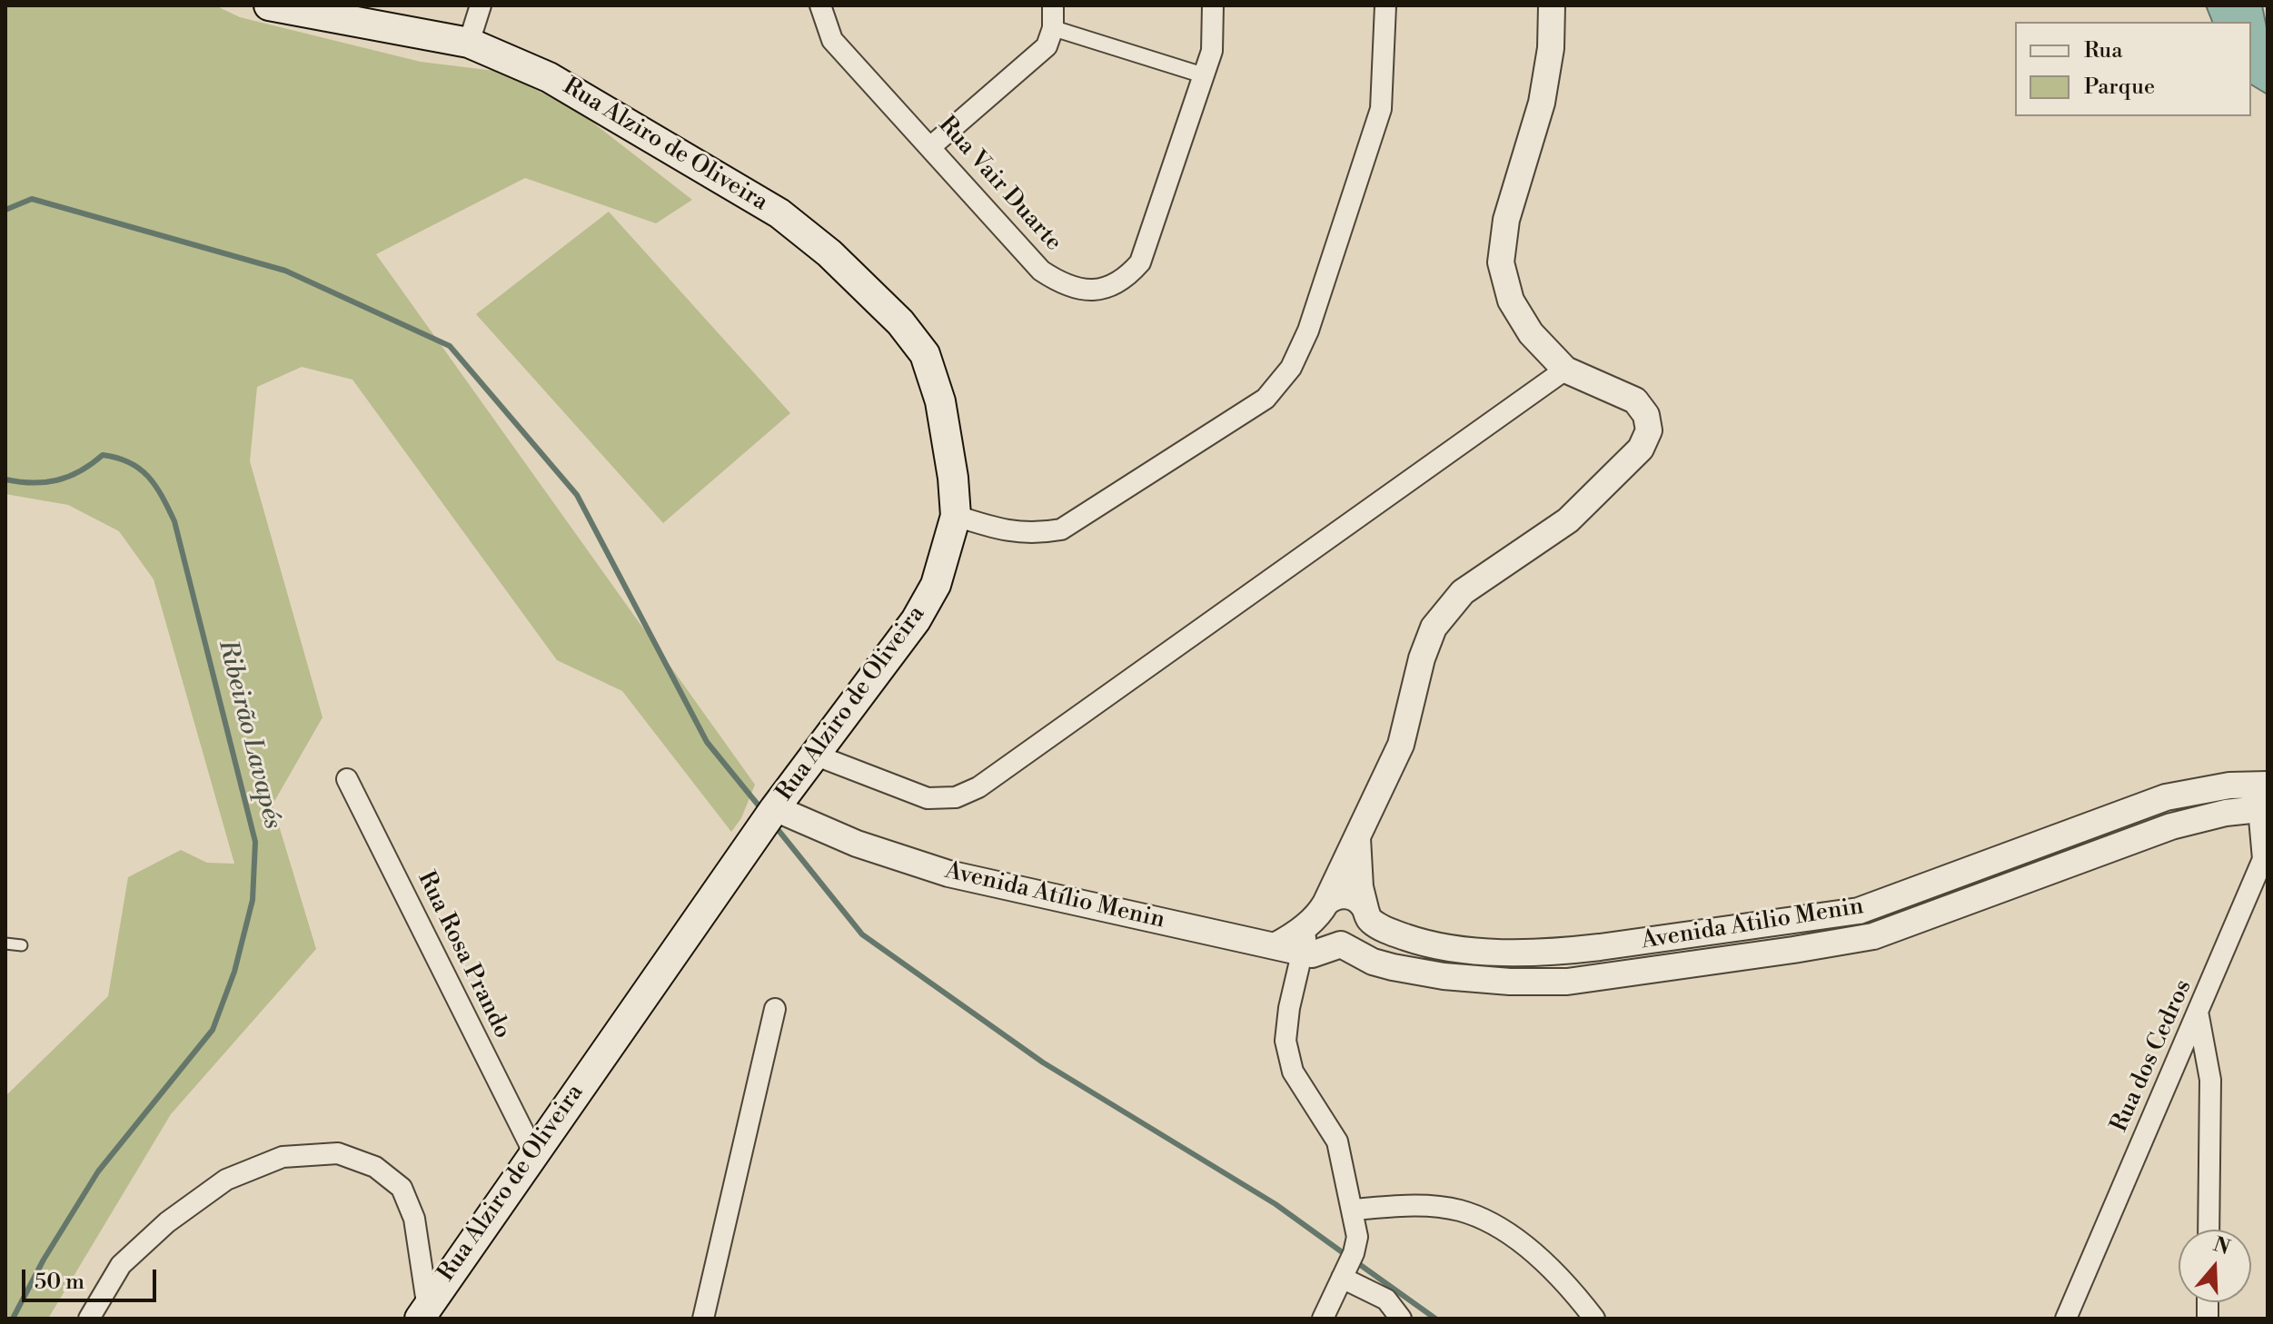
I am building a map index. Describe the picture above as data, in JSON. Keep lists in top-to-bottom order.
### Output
{
  "streets": {
    "main road": ["Rua Alziro de Oliveira"],
    "street": [
      "Rua Vair Duarte",
      "Avenida Atílio Menin",
      "Avenida Atilio Menin",
      "Rua Rosa Prando",
      "Rua dos Cedros"
    ]
  },
  "crossings": [
    ["Rua Alziro de Oliveira", "Avenida Atílio Menin"],
    ["Rua Alziro de Oliveira", "Rua Rosa Prando"],
    ["Avenida Atílio Menin", "Avenida Atilio Menin"],
    ["Avenida Atilio Menin", "Rua dos Cedros"]
  ],
  "water": ["Ribeirão Lavapés"],
  "legend": ["Rua", "Parque"],
  "scale_bar": "50 m",
  "north": "top"
}
